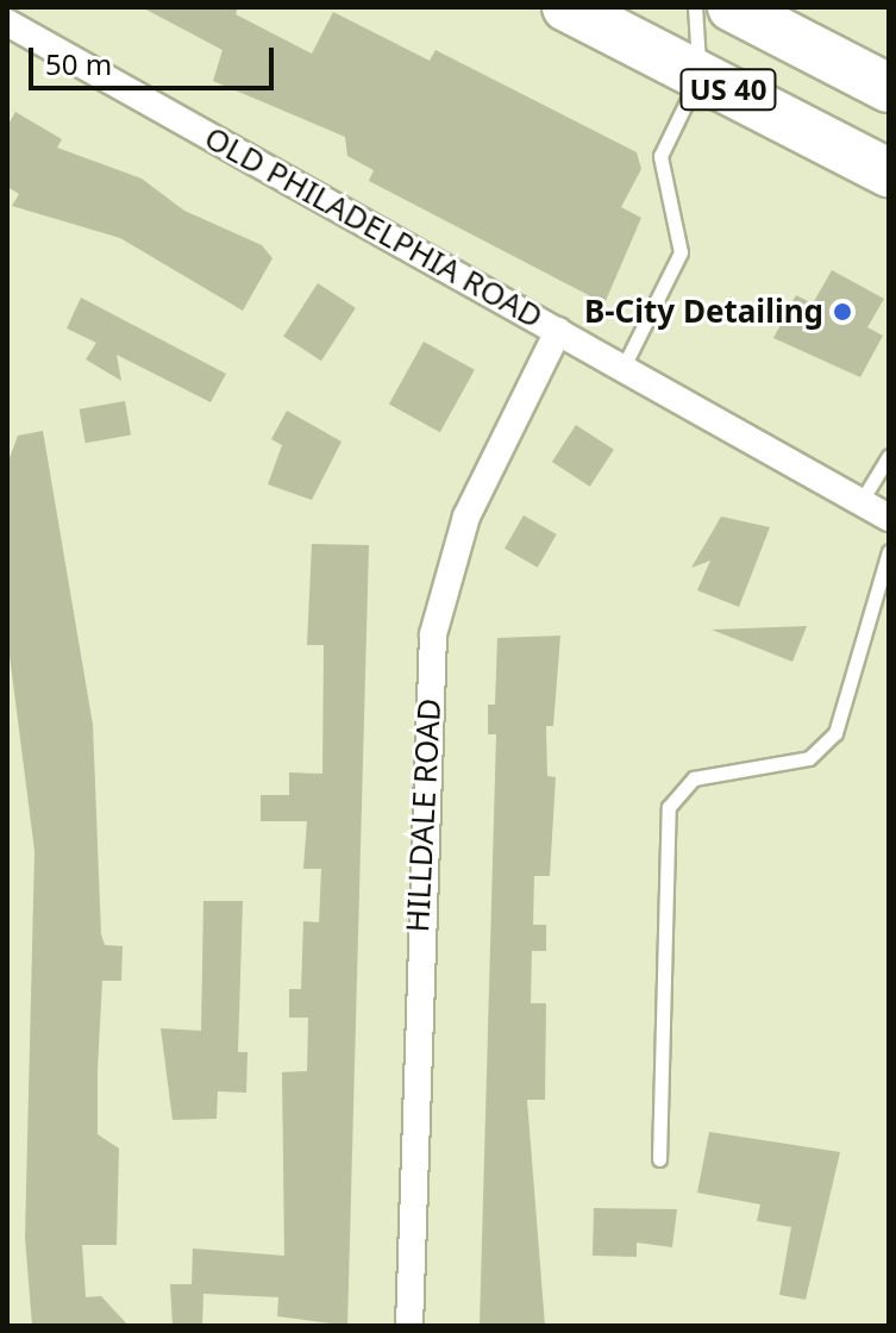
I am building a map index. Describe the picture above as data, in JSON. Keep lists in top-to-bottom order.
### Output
{
  "streets": {
    "highway": ["US 40"],
    "street": ["OLD PHILADELPHIA ROAD", "HILLDALE ROAD"]
  },
  "crossings": [
    ["OLD PHILADELPHIA ROAD", "HILLDALE ROAD"]
  ],
  "places": ["B-City Detailing"],
  "scale_bar": "50 m"
}
